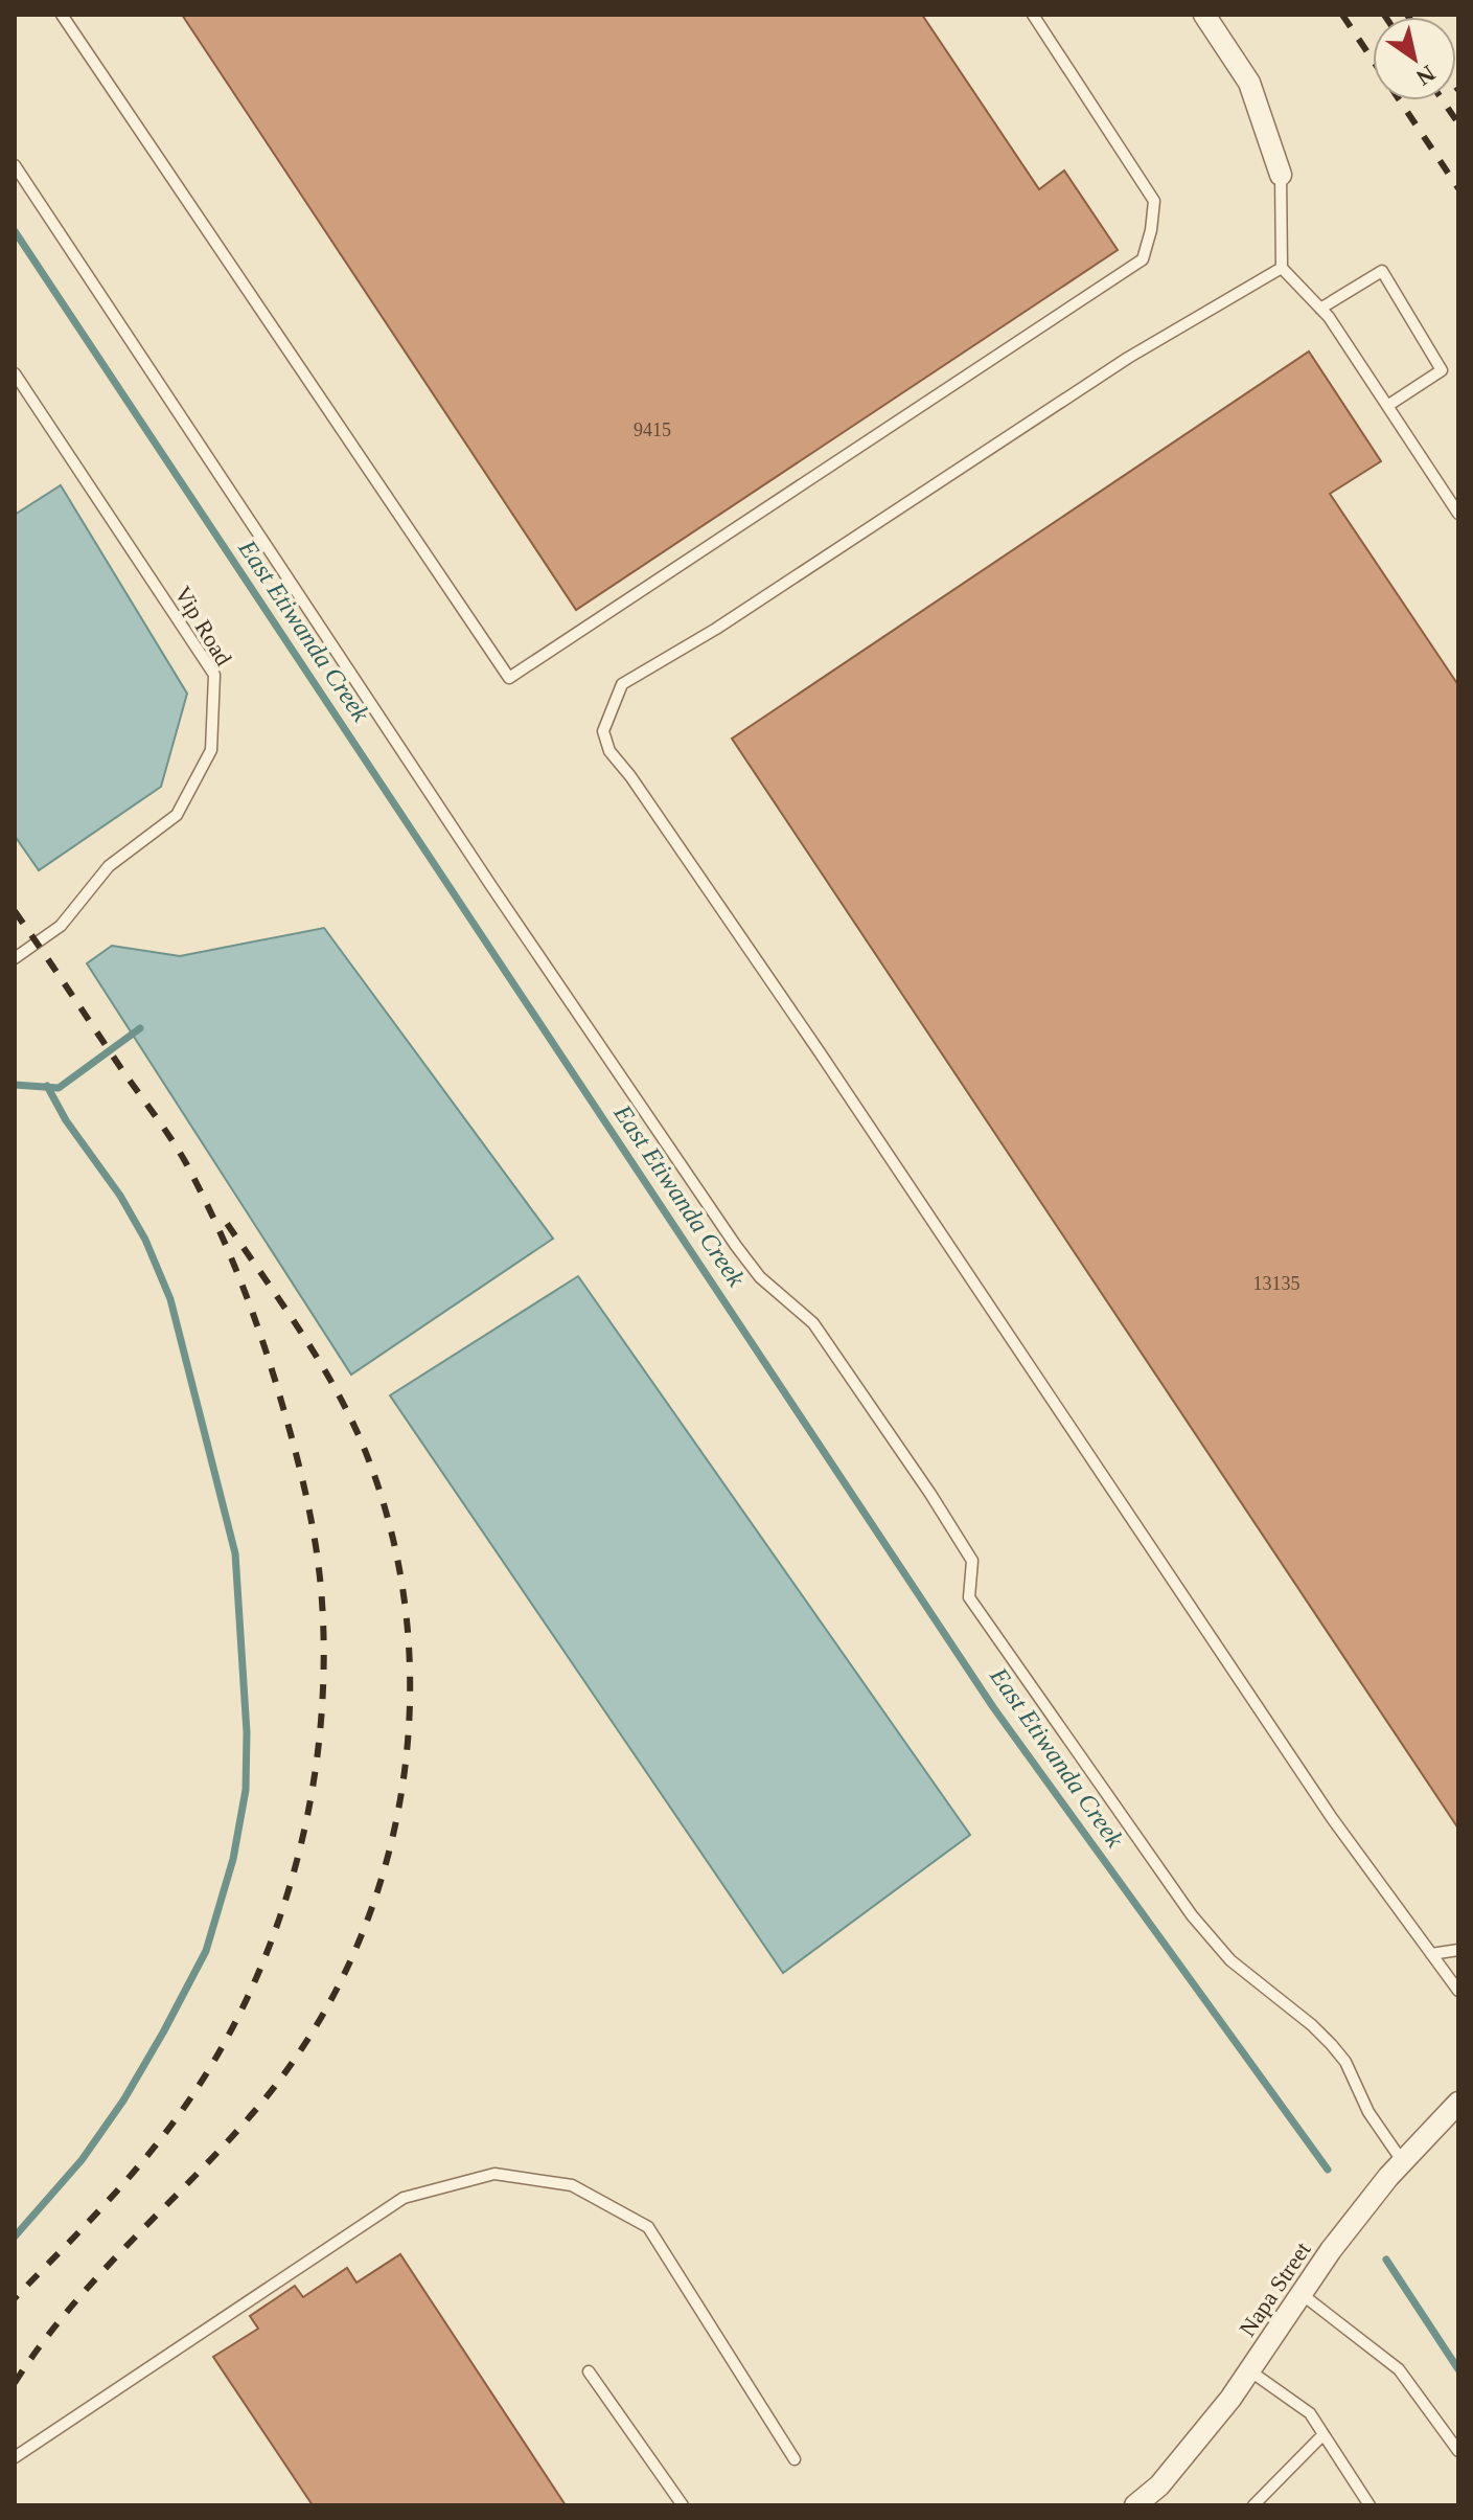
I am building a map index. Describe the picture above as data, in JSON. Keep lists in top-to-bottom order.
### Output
{
  "streets": {
    "street": ["Napa Street"],
    "lane": ["Vip Road"]
  },
  "water": ["East Etiwanda Creek"],
  "house_numbers": ["9415", "13135"],
  "north": "bottom right"
}
